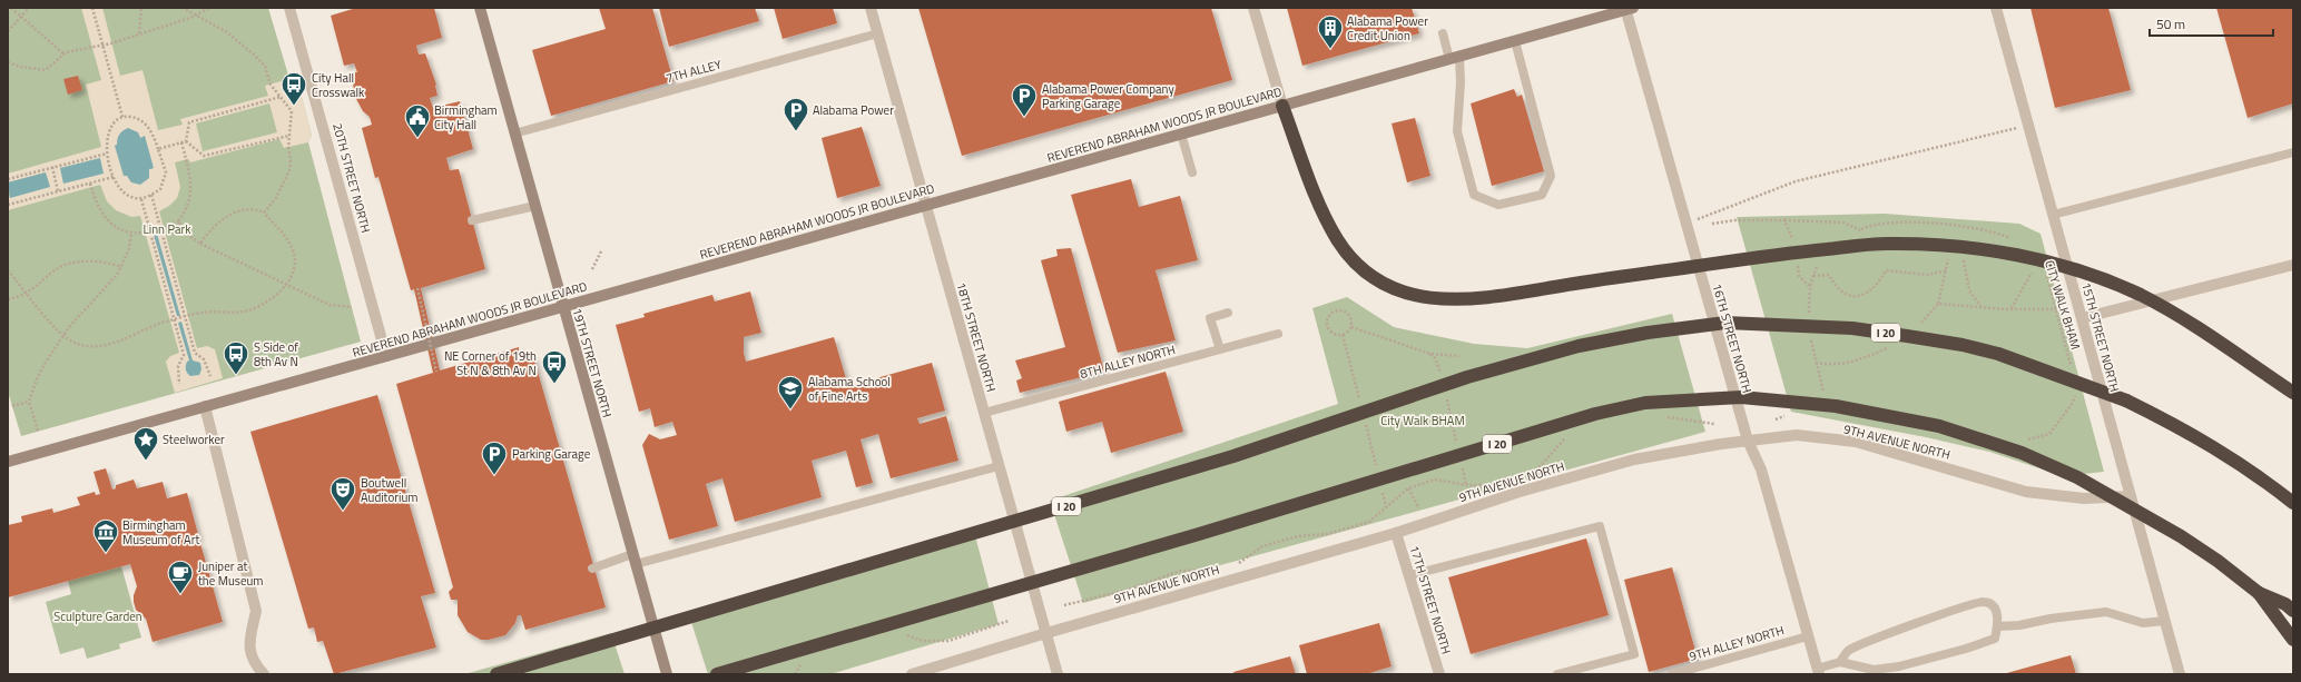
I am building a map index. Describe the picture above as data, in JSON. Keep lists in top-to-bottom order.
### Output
{
  "streets": {
    "highway": ["I 20"],
    "main road": ["REVEREND ABRAHAM WOODS JR BOULEVARD", "19TH STREET NORTH"],
    "street": [
      "20TH STREET NORTH",
      "18TH STREET NORTH",
      "15TH STREET NORTH",
      "16TH STREET NORTH",
      "9TH AVENUE NORTH",
      "17TH STREET NORTH"
    ],
    "lane": ["7TH ALLEY", "8TH ALLEY NORTH", "9TH ALLEY NORTH"],
    "path": ["CITY WALK BHAM"]
  },
  "crossings": [
    ["7TH ALLEY", "18TH STREET NORTH"],
    ["7TH ALLEY", "19TH STREET NORTH"],
    ["REVEREND ABRAHAM WOODS JR BOULEVARD", "20TH STREET NORTH"],
    ["REVEREND ABRAHAM WOODS JR BOULEVARD", "18TH STREET NORTH"],
    ["REVEREND ABRAHAM WOODS JR BOULEVARD", "16TH STREET NORTH"],
    ["REVEREND ABRAHAM WOODS JR BOULEVARD", "19TH STREET NORTH"],
    ["18TH STREET NORTH", "8TH ALLEY NORTH"],
    ["18TH STREET NORTH", "9TH AVENUE NORTH"],
    ["15TH STREET NORTH", "9TH AVENUE NORTH"],
    ["16TH STREET NORTH", "9TH AVENUE NORTH"],
    ["16TH STREET NORTH", "9TH ALLEY NORTH"],
    ["9TH AVENUE NORTH", "17TH STREET NORTH"]
  ],
  "parks": ["Linn Park", "City Walk BHAM", "Sculpture Garden"],
  "places": {
    "building": ["Alabama Power Credit Union"],
    "bus stop": ["City Hall Crosswalk", "S Side of 8th Av N", "NE Corner of 19th St N & 8th Av N"],
    "parking": ["Alabama Power Company Parking Garage", "Alabama Power", "Parking Garage"],
    "public building": ["Birmingham City Hall"],
    "school or university": ["Alabama School of Fine Arts"],
    "place": ["Steelworker"],
    "theatre": ["Boutwell Auditorium"],
    "museum": ["Birmingham Museum of Art"],
    "cafe": ["Juniper at the Museum"]
  },
  "scale_bar": "50 m"
}
